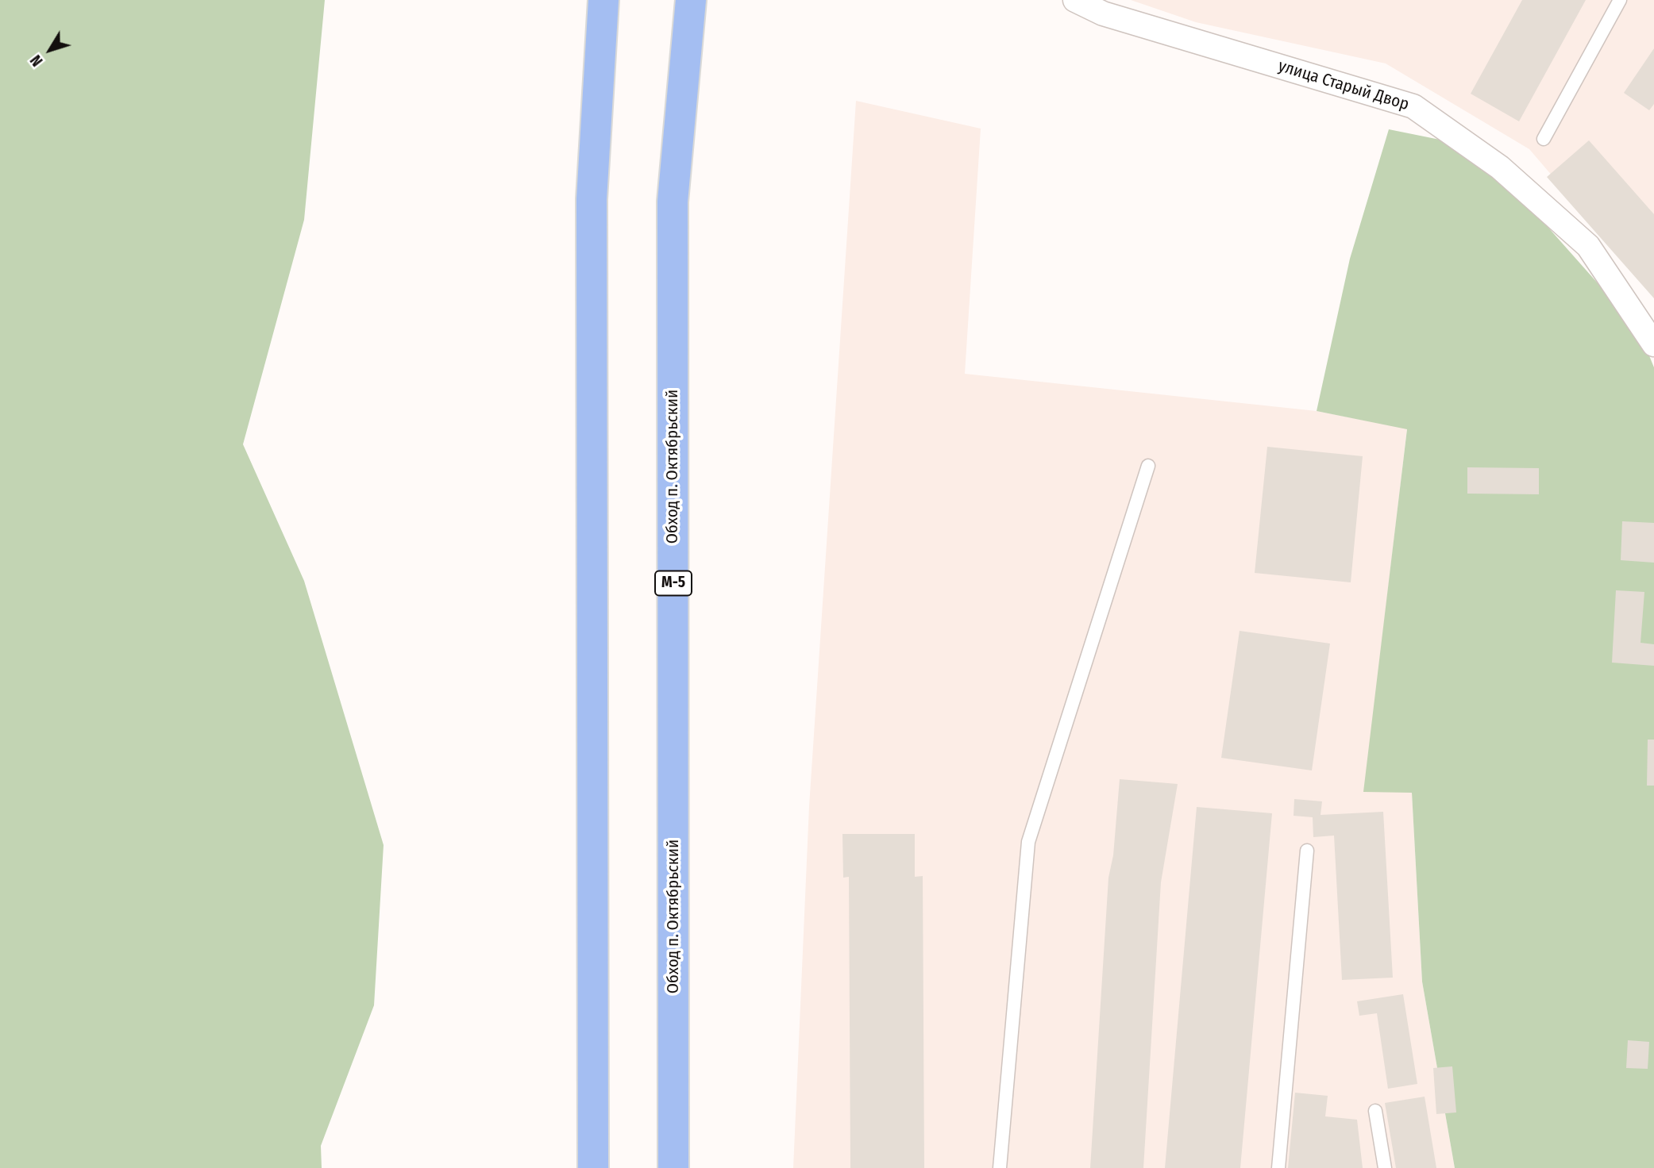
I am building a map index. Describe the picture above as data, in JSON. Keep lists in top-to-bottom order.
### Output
{
  "streets": {
    "highway": ["Обход п. Октябрьский", "М-5"],
    "street": ["улица Старый Двор"]
  },
  "north": "bottom left"
}
